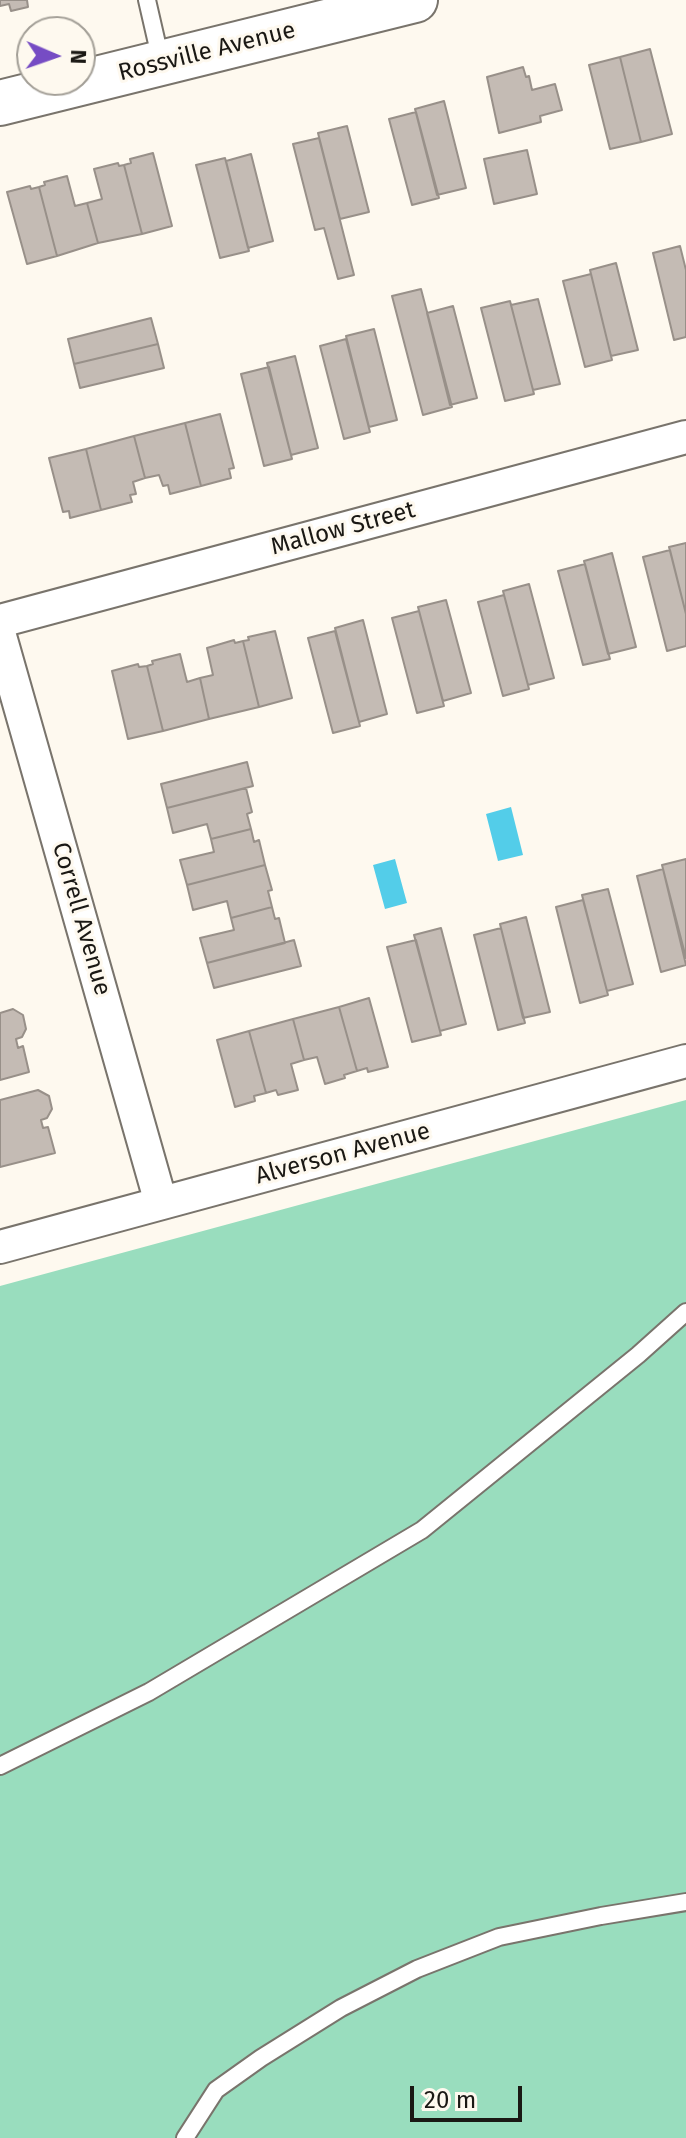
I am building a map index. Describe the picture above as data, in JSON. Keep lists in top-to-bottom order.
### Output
{
  "streets": {
    "street": [
      "Rossville Avenue",
      "Mallow Street",
      "Correll Avenue",
      "Alverson Avenue"
    ]
  },
  "crossings": [
    ["Correll Avenue", "Alverson Avenue"]
  ],
  "scale_bar": "20 m",
  "north": "right"
}
